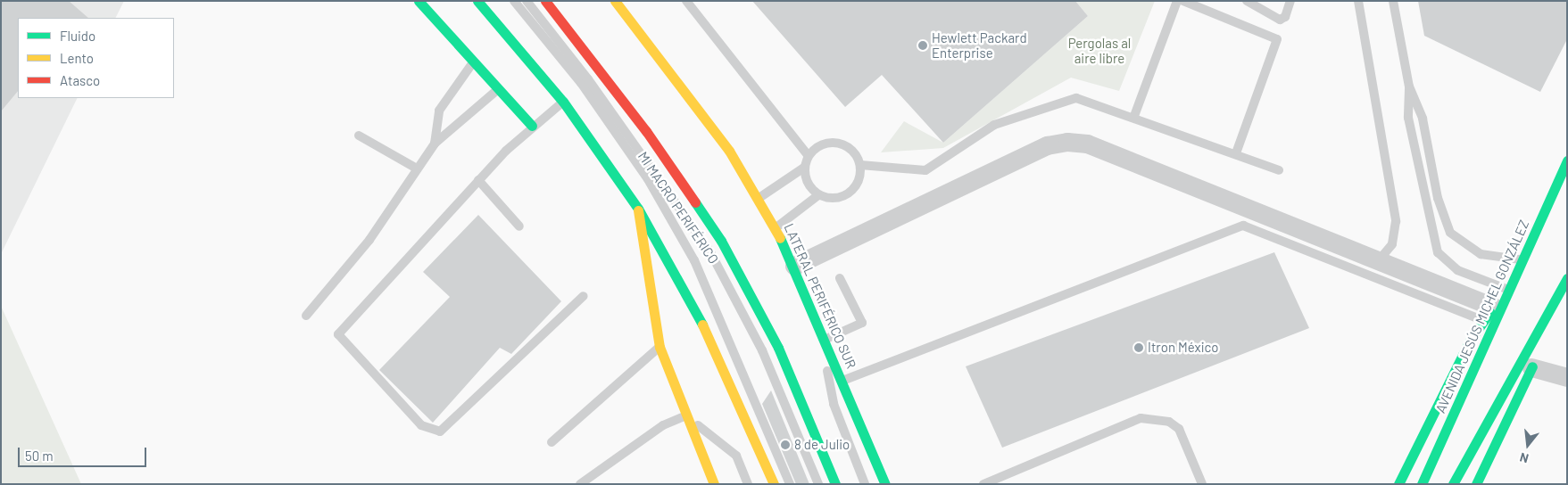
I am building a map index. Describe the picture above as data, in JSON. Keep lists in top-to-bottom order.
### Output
{
  "streets": {
    "main road": ["LATERAL PERIFÉRICO SUR", "AVENIDA JESÚS MICHEL GONZÁLEZ"],
    "lane": ["MI MACRO PERIFÉRICO"]
  },
  "parks": ["Pergolas al aire libre"],
  "places": ["Hewlett Packard Enterprise", "Itron México", "8 de Julio"],
  "legend": ["Fluido", "Lento", "Atasco"],
  "scale_bar": "50 m",
  "north": "bottom"
}
